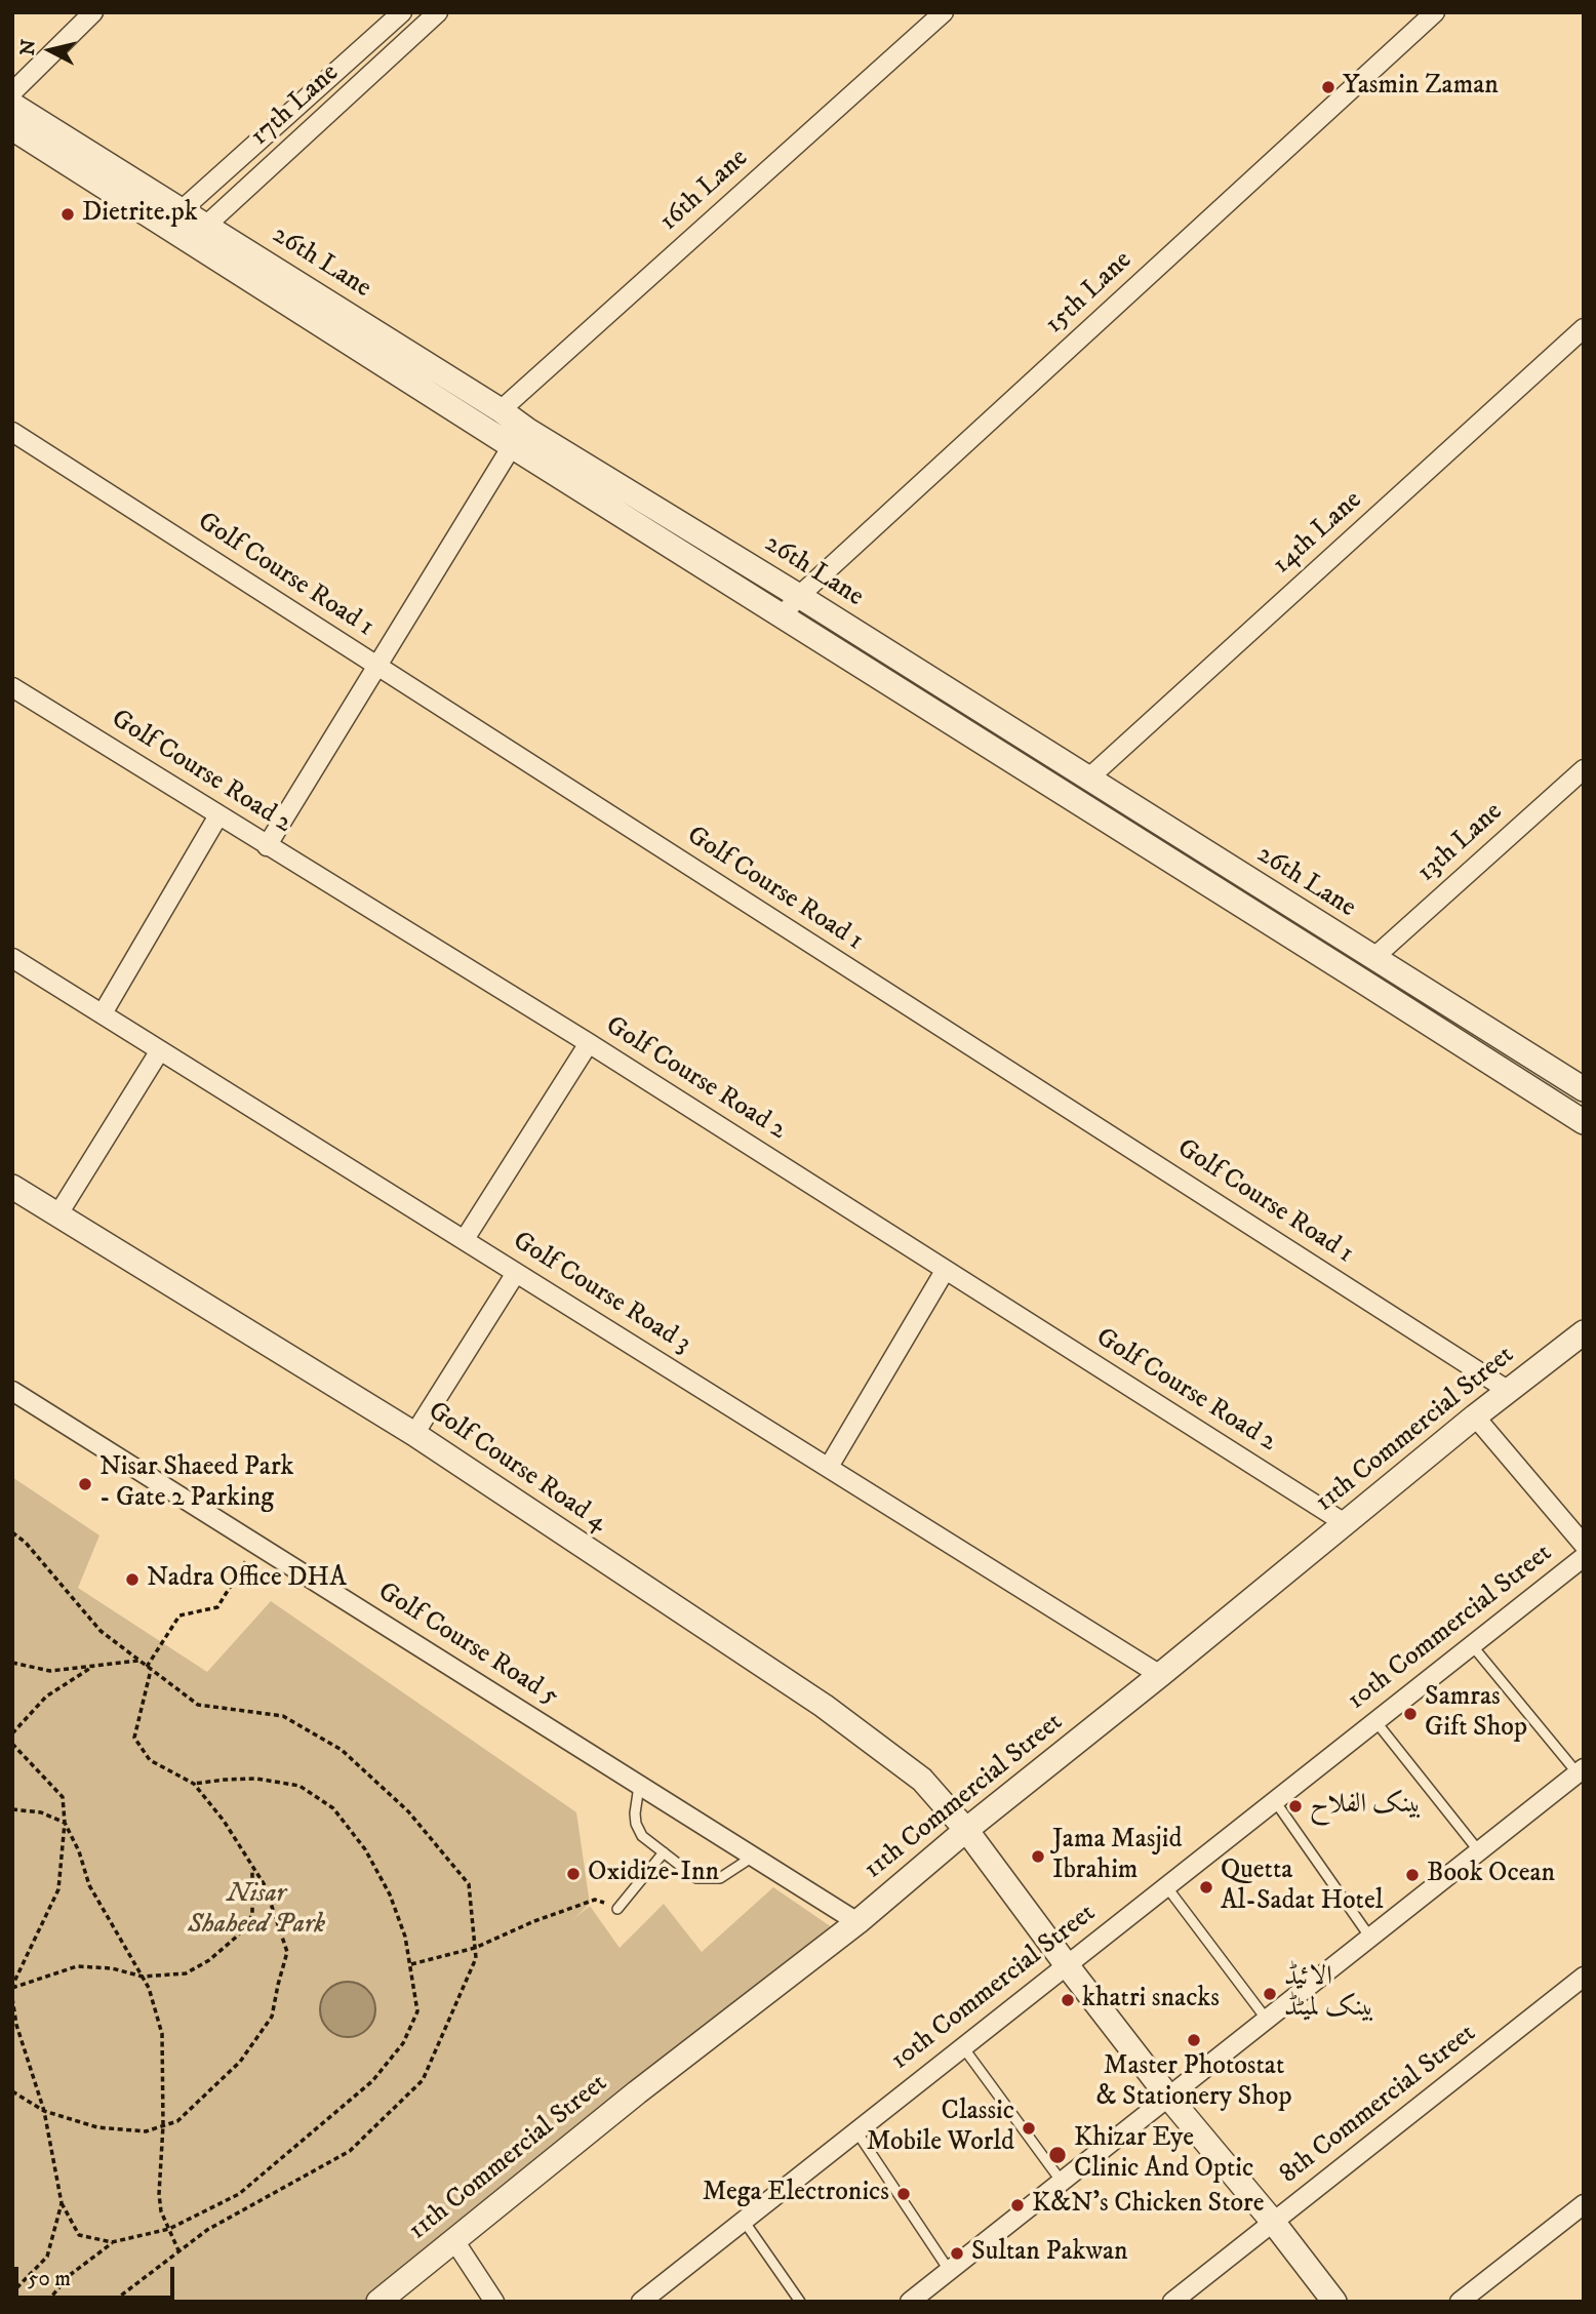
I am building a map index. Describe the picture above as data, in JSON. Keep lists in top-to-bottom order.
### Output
{
  "streets": {
    "street": [
      "17th Lane",
      "16th Lane",
      "26th Lane",
      "15th Lane",
      "14th Lane",
      "Golf Course Road 1",
      "Golf Course Road 2",
      "13th Lane",
      "Golf Course Road 3",
      "11th Commercial Street",
      "Golf Course Road 4",
      "10th Commercial Street",
      "Golf Course Road 5",
      "8th Commercial Street"
    ]
  },
  "crossings": [
    ["17th Lane", "26th Lane"],
    ["16th Lane", "26th Lane"],
    ["26th Lane", "15th Lane"],
    ["26th Lane", "14th Lane"],
    ["26th Lane", "13th Lane"],
    ["Golf Course Road 1", "11th Commercial Street"],
    ["Golf Course Road 2", "11th Commercial Street"],
    ["Golf Course Road 3", "11th Commercial Street"],
    ["11th Commercial Street", "Golf Course Road 4"],
    ["11th Commercial Street", "Golf Course Road 5"],
    ["Golf Course Road 4", "10th Commercial Street"],
    ["Golf Course Road 4", "8th Commercial Street"]
  ],
  "parks": ["Nisar Shaheed Park"],
  "places": [
    "Yasmin Zaman",
    "Dietrite.pk",
    "Nisar Shaeed Park - Gate 2 Parking",
    "Nadra Office DHA",
    "Samras Gift Shop",
    "بینک الفلاح",
    "Jama Masjid Ibrahim",
    "Oxidize-Inn",
    "Book Ocean",
    "Quetta Al-Sadat Hotel",
    "الائیڈ بینک لمیٹڈ",
    "khatri snacks",
    "Master Photostat & Stationery Shop",
    "Classic Mobile World",
    "Khizar Eye Clinic And Optic",
    "Mega Electronics",
    "K&N's Chicken Store",
    "Sultan Pakwan"
  ],
  "scale_bar": "50 m",
  "north": "left"
}
